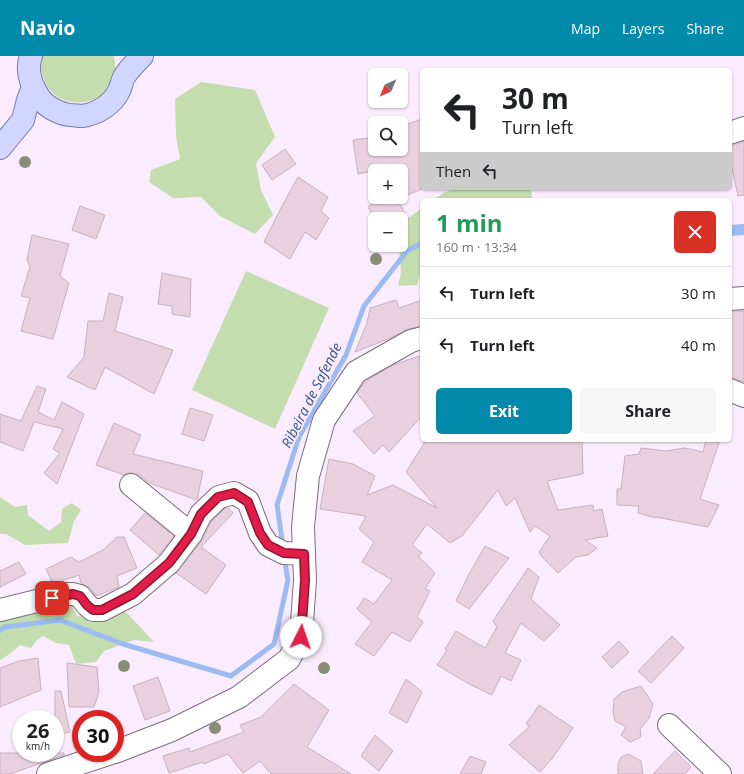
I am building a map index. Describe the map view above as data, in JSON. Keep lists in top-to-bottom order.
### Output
{
  "water": ["Ribeira de Safende"],
  "north": "bottom left",
  "page": {
    "header": "Navio",
    "nav": ["Map", "Layers", "Share"],
    "map_buttons": ["+", "−"],
    "turn": ["30 m", "Turn left"],
    "then": "Then",
    "heading": ["1 min", "160 m · 13:34"],
    "list": [
      {
        "name": "Turn left",
        "value": "30 m"
      },
      {
        "name": "Turn left",
        "value": "40 m"
      }
    ],
    "buttons": ["Exit", "Share"],
    "speed": "26 km/h",
    "limit": "30"
  }
}
